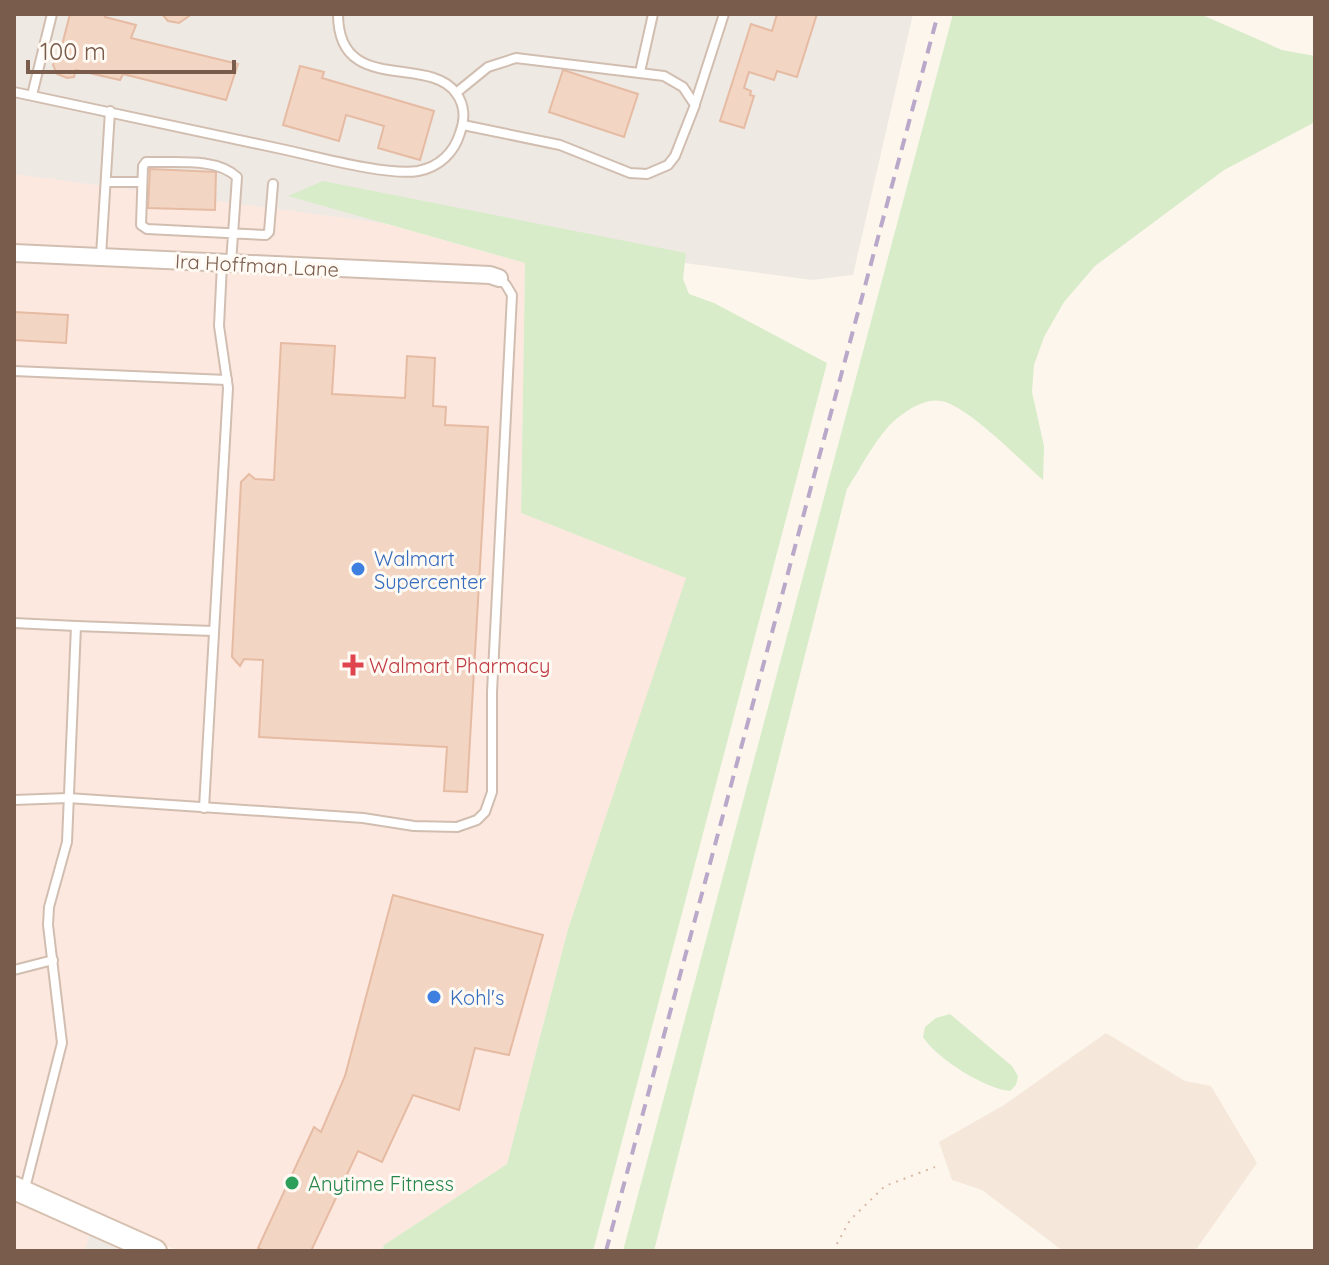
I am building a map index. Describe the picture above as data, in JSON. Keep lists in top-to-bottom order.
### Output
{
  "streets": {
    "street": ["Ira Hoffman Lane"]
  },
  "places": {
    "other": ["Walmart Supercenter", "Kohl's", "Anytime Fitness"],
    "health": ["Walmart Pharmacy"]
  },
  "scale_bar": "100 m"
}
